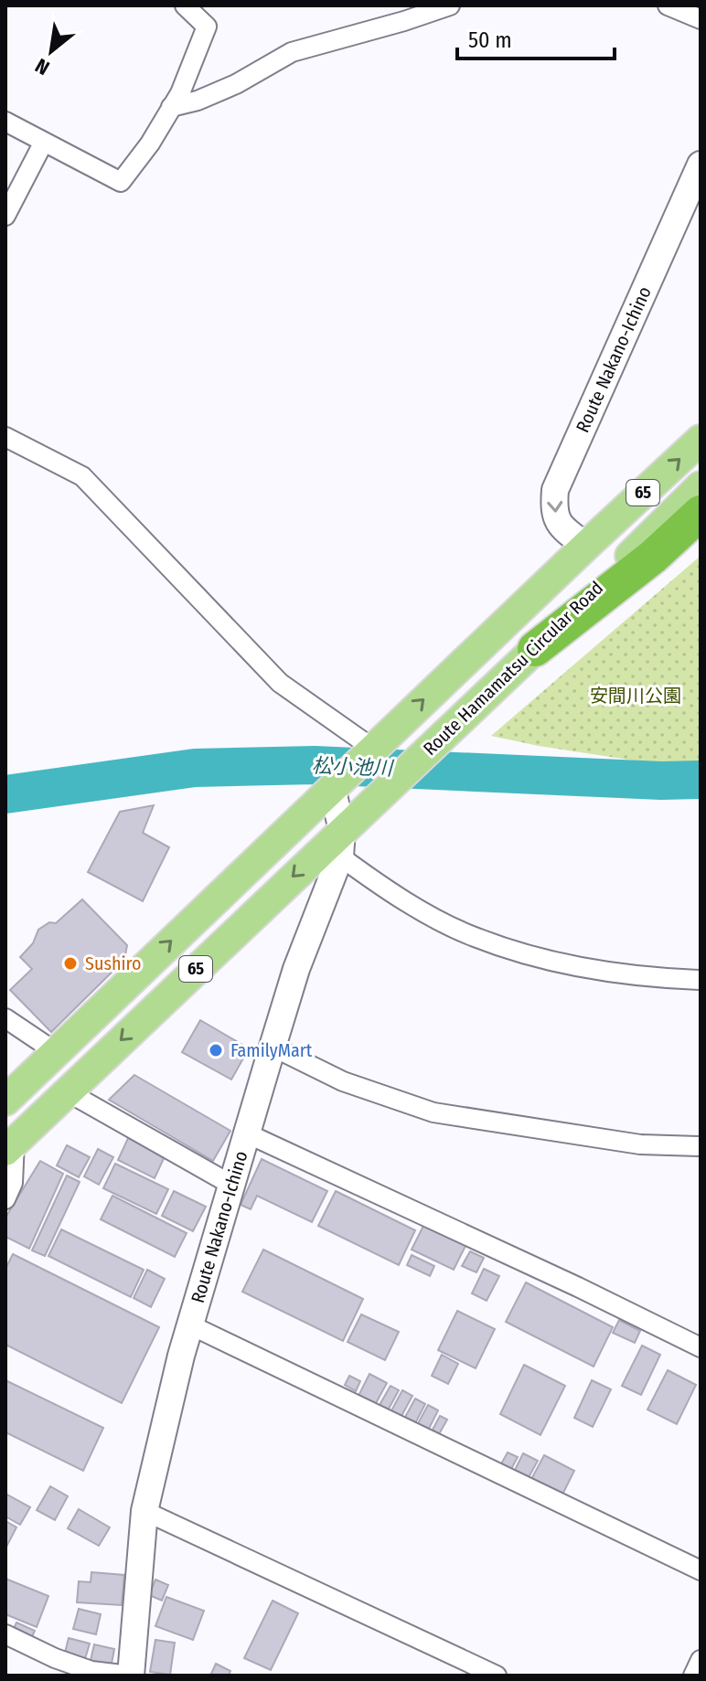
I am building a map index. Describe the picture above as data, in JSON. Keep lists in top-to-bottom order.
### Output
{
  "streets": {
    "main road": ["Route Nakano-Ichino", "65", "Route Hamamatsu Circular Road"]
  },
  "crossings": [
    ["Route Nakano-Ichino", "Route Hamamatsu Circular Road"]
  ],
  "water": ["松小池川"],
  "parks": ["安間川公園"],
  "places": ["Sushiro", "FamilyMart"],
  "scale_bar": "50 m",
  "north": "bottom left"
}
